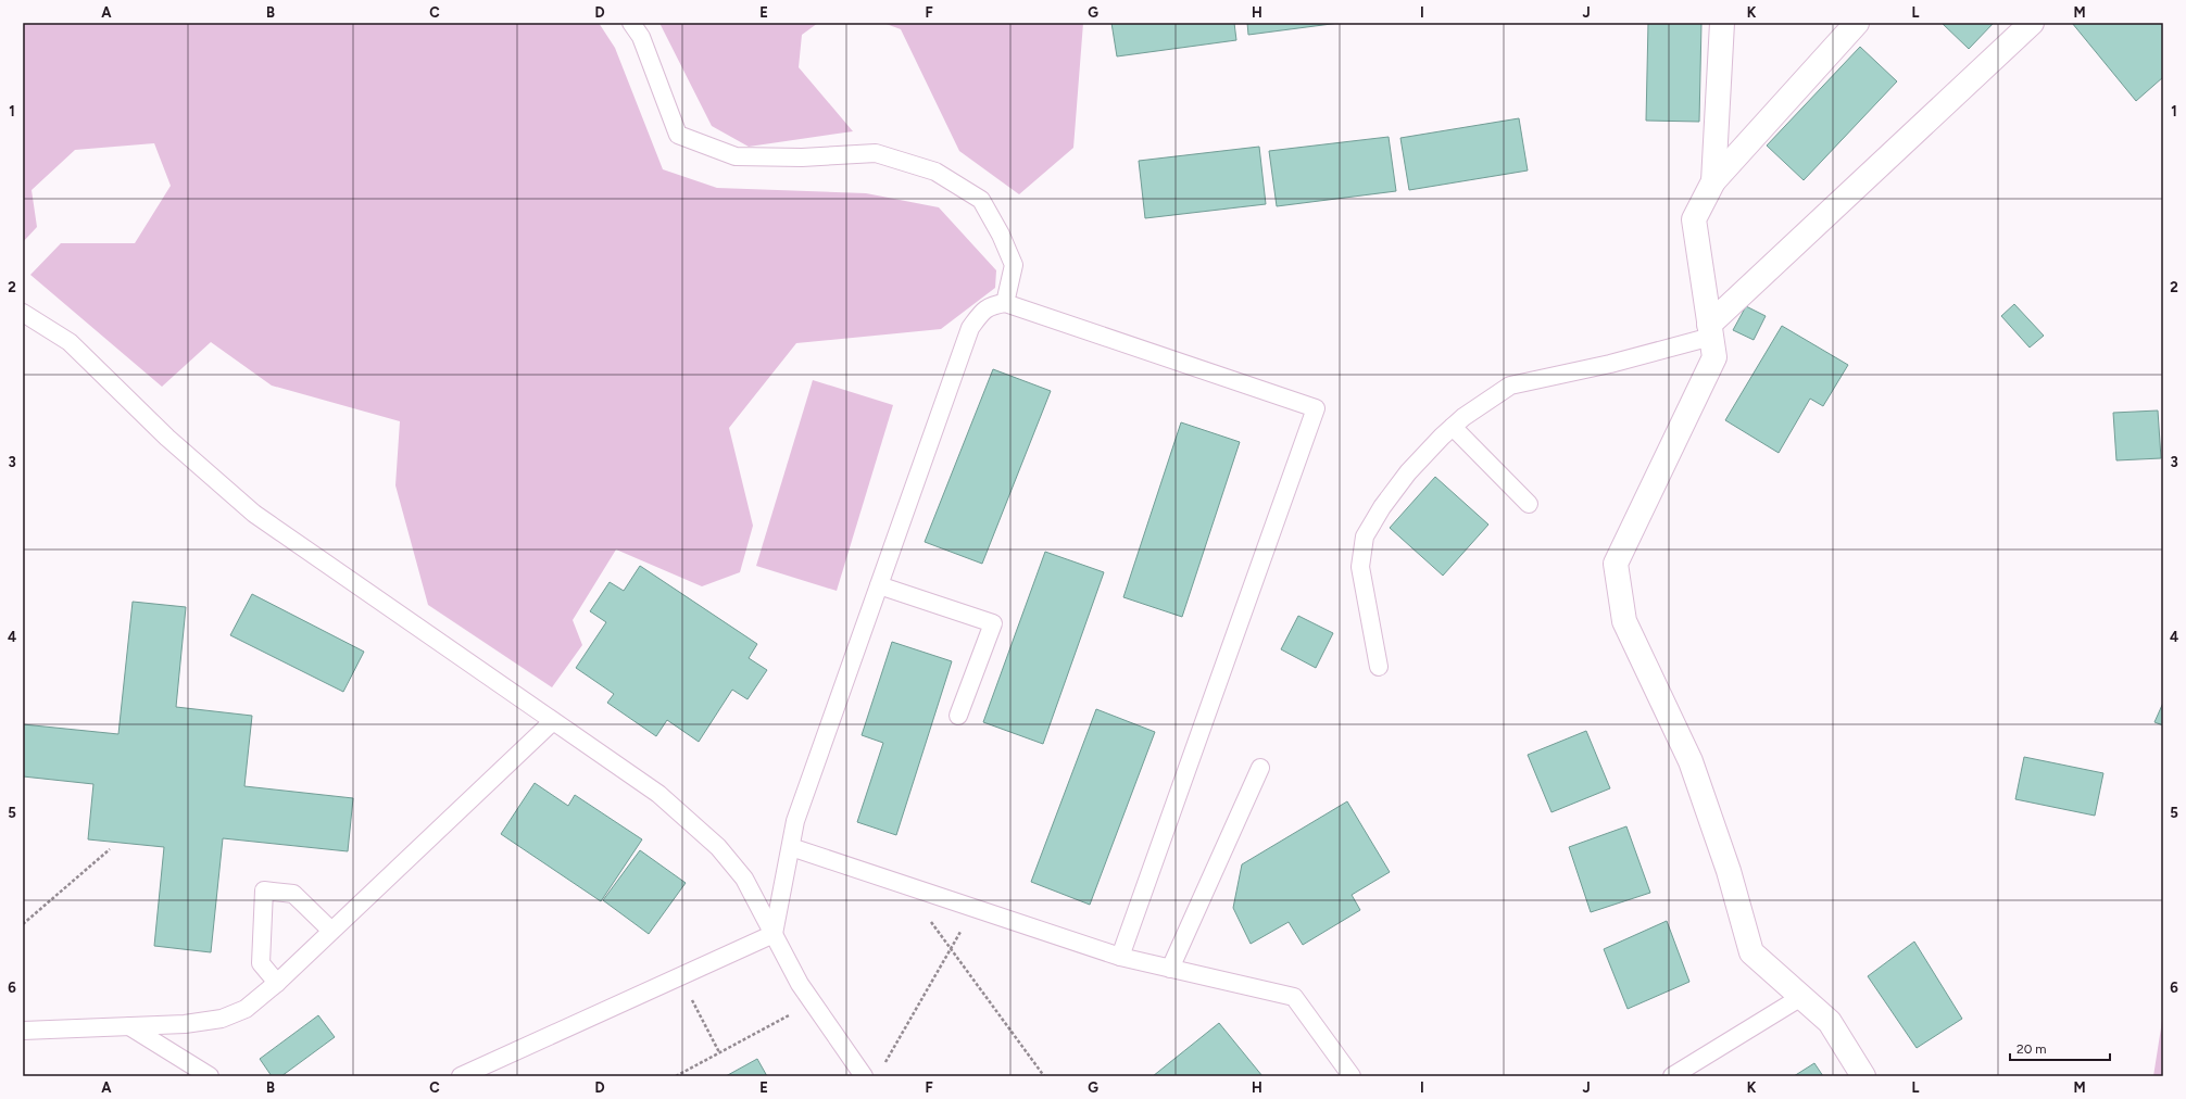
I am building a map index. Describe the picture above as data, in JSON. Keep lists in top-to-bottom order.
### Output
{
  "scale_bar": "20 m",
  "grid": {
    "columns": [
      "A",
      "B",
      "C",
      "D",
      "E",
      "F",
      "G",
      "H",
      "I",
      "J",
      "K",
      "L",
      "M"
    ],
    "rows": [
      "1",
      "2",
      "3",
      "4",
      "5",
      "6"
    ]
  }
}
